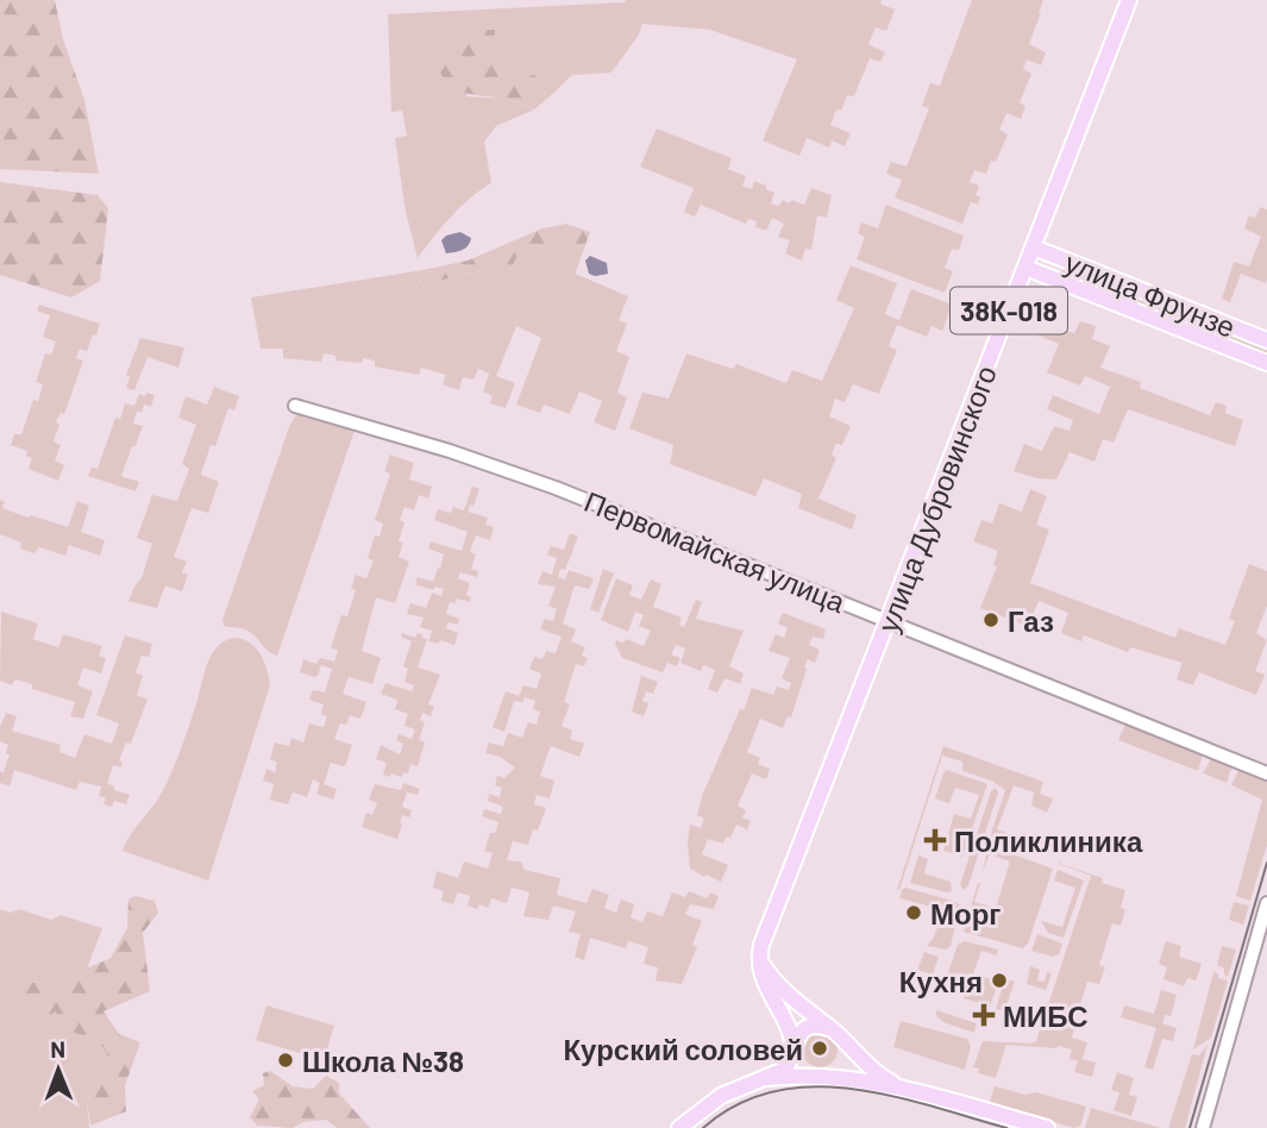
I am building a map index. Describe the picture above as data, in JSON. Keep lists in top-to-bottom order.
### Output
{
  "streets": {
    "main road": ["улица Фрунзе", "38К-018", "улица Дубровинского"],
    "street": ["Первомайская улица"]
  },
  "crossings": [
    ["улица Фрунзе", "улица Дубровинского"],
    ["улица Дубровинского", "Первомайская улица"]
  ],
  "places": {
    "other": [
      "Газ",
      "Морг",
      "Кухня",
      "Курский соловей",
      "Школа №38"
    ],
    "health": ["Поликлиника", "МИБС"]
  },
  "north": "top"
}
